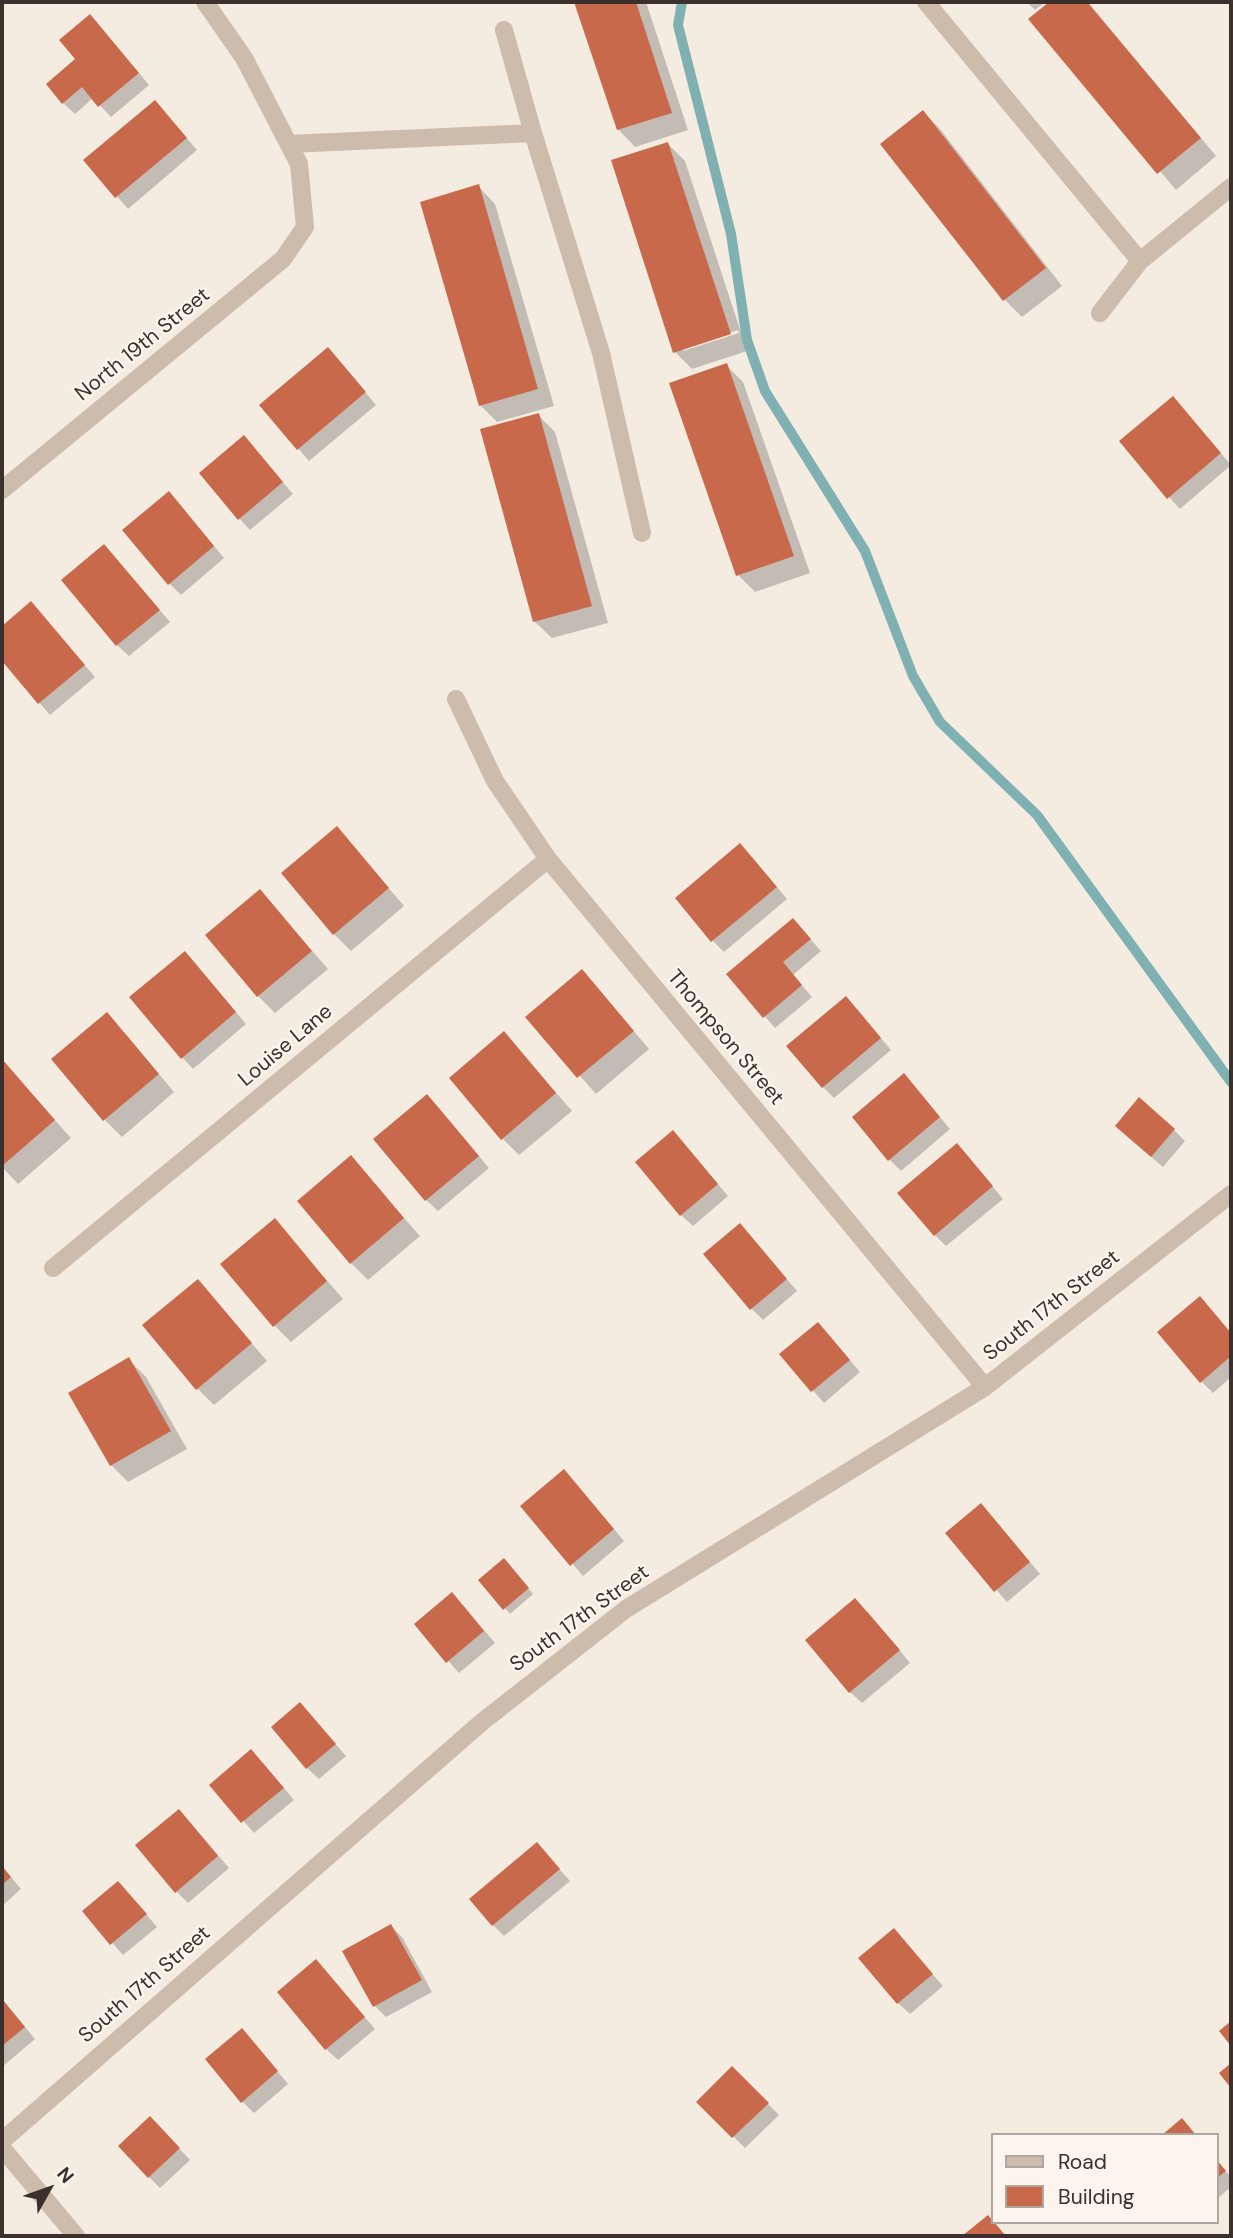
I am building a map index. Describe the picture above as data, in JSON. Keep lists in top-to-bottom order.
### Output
{
  "streets": {
    "street": [
      "North 19th Street",
      "Thompson Street",
      "Louise Lane",
      "South 17th Street"
    ]
  },
  "crossings": [
    ["Thompson Street", "Louise Lane"],
    ["Thompson Street", "South 17th Street"]
  ],
  "legend": ["Road", "Building"],
  "north": "top right"
}
